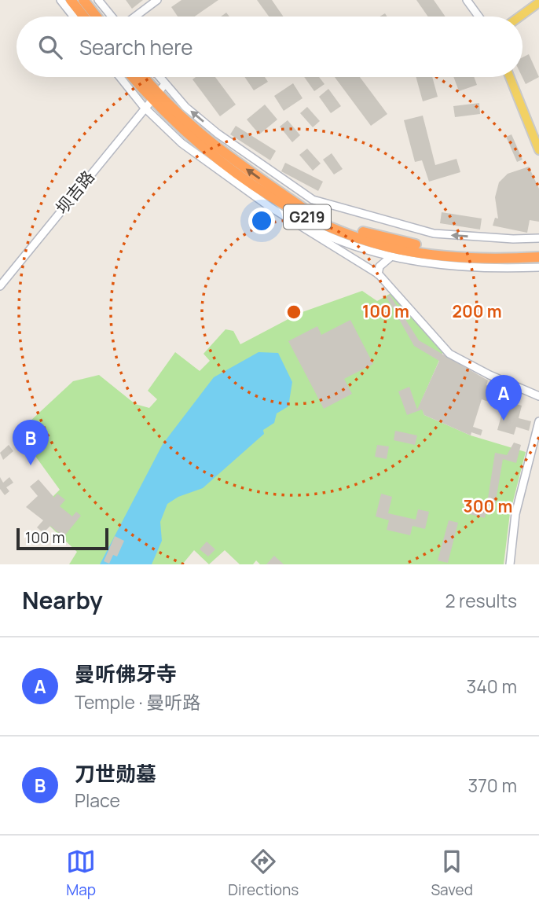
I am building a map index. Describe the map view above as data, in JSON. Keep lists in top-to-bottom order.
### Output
{
  "streets": {
    "highway": ["G219"],
    "street": ["坝吉路"]
  },
  "crossings": [
    ["坝吉路", "G219"]
  ],
  "scale_bar": "100 m",
  "page": {
    "search": "Search here",
    "pins": ["A", "B"],
    "scale": "100 m",
    "heading": ["Nearby", "2 results"],
    "list": [
      {
        "mark": "A",
        "name": "曼听佛牙寺",
        "note": "Temple · 曼听路",
        "value": "340 m"
      },
      {
        "mark": "B",
        "name": "刀世勋墓",
        "note": "Place",
        "value": "370 m"
      }
    ],
    "nav": ["Map", "Directions", "Saved"]
  },
  "rings": ["100 m", "200 m", "300 m"]
}
